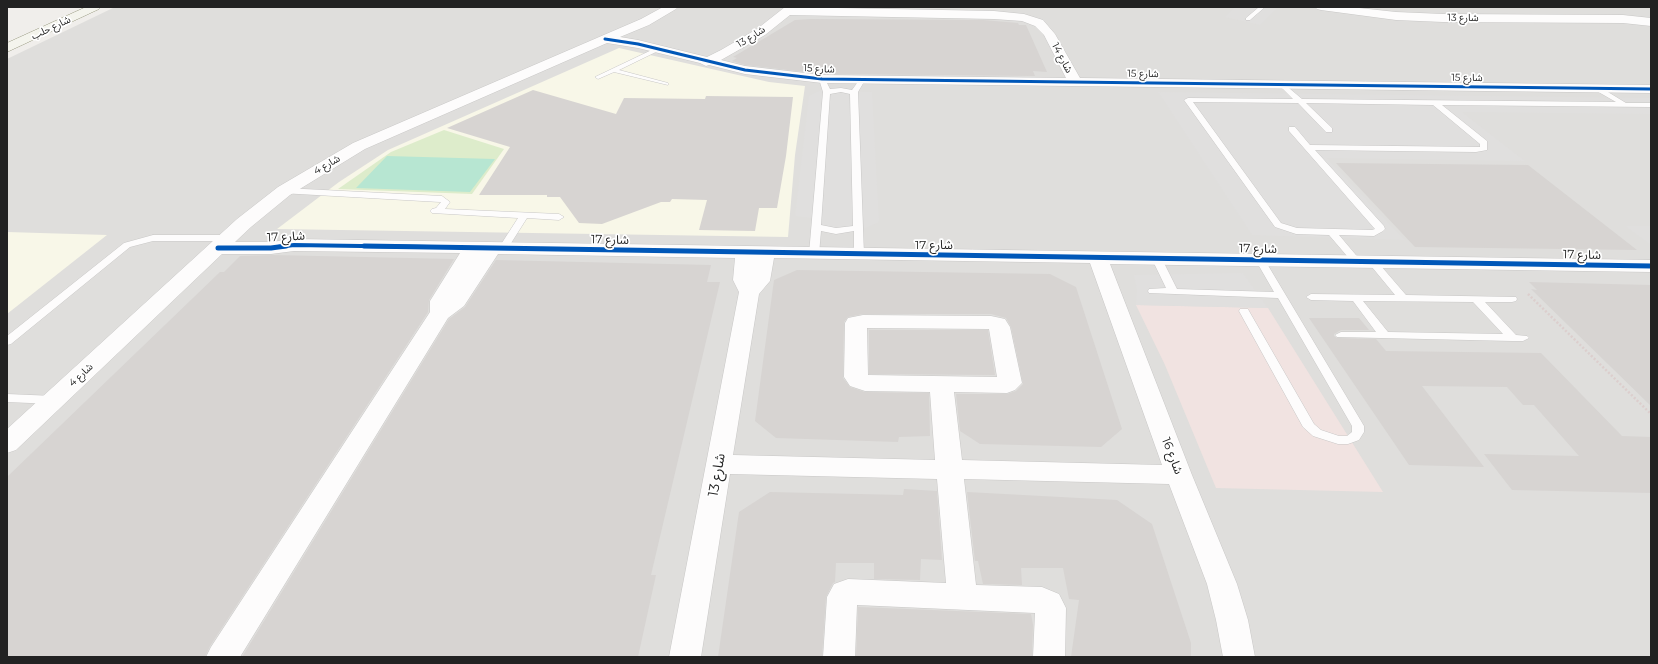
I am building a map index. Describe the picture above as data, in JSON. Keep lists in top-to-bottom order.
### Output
{
  "streets": {
    "street": [
      "شارع 13",
      "شارع حلب",
      "شارع 14",
      "شارع 15",
      "شارع 4",
      "شارع 17",
      "شارع 16"
    ]
  },
  "crossings": [
    ["شارع 13", "شارع 14"],
    ["شارع 13", "شارع 15"],
    ["شارع 13", "شارع 17"],
    ["شارع 14", "شارع 15"],
    ["شارع 15", "شارع 4"],
    ["شارع 4", "شارع 17"],
    ["شارع 17", "شارع 16"]
  ]
}
